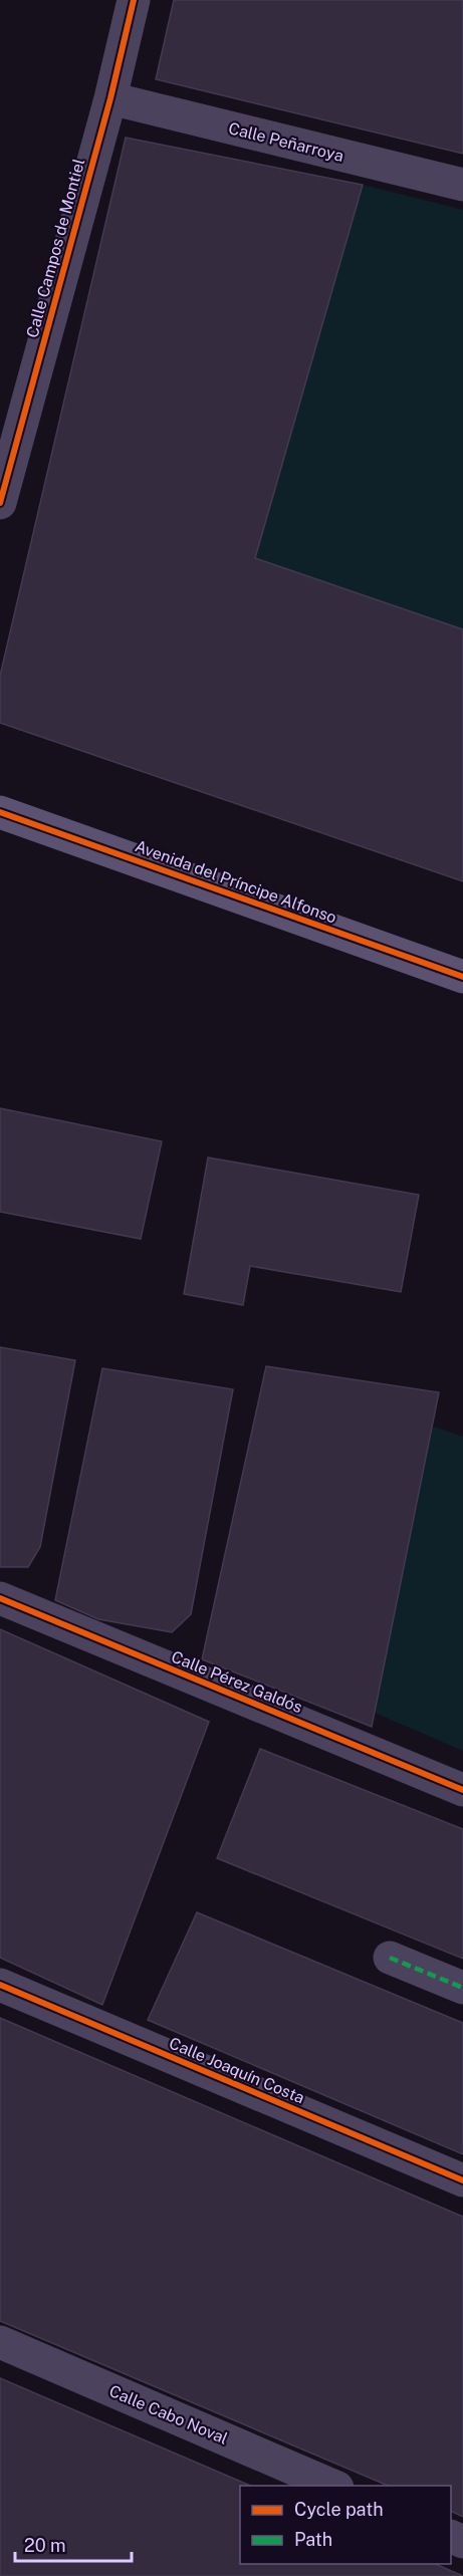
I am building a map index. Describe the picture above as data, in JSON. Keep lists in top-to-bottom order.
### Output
{
  "streets": {
    "street": [
      "Calle Peñarroya",
      "Calle Campos de Montiel",
      "Avenida del Príncipe Alfonso",
      "Calle Pérez Galdós",
      "Calle Joaquín Costa",
      "Calle Cabo Noval"
    ]
  },
  "crossings": [
    ["Calle Peñarroya", "Calle Campos de Montiel"]
  ],
  "legend": ["Cycle path", "Path"],
  "scale_bar": "20 m"
}
